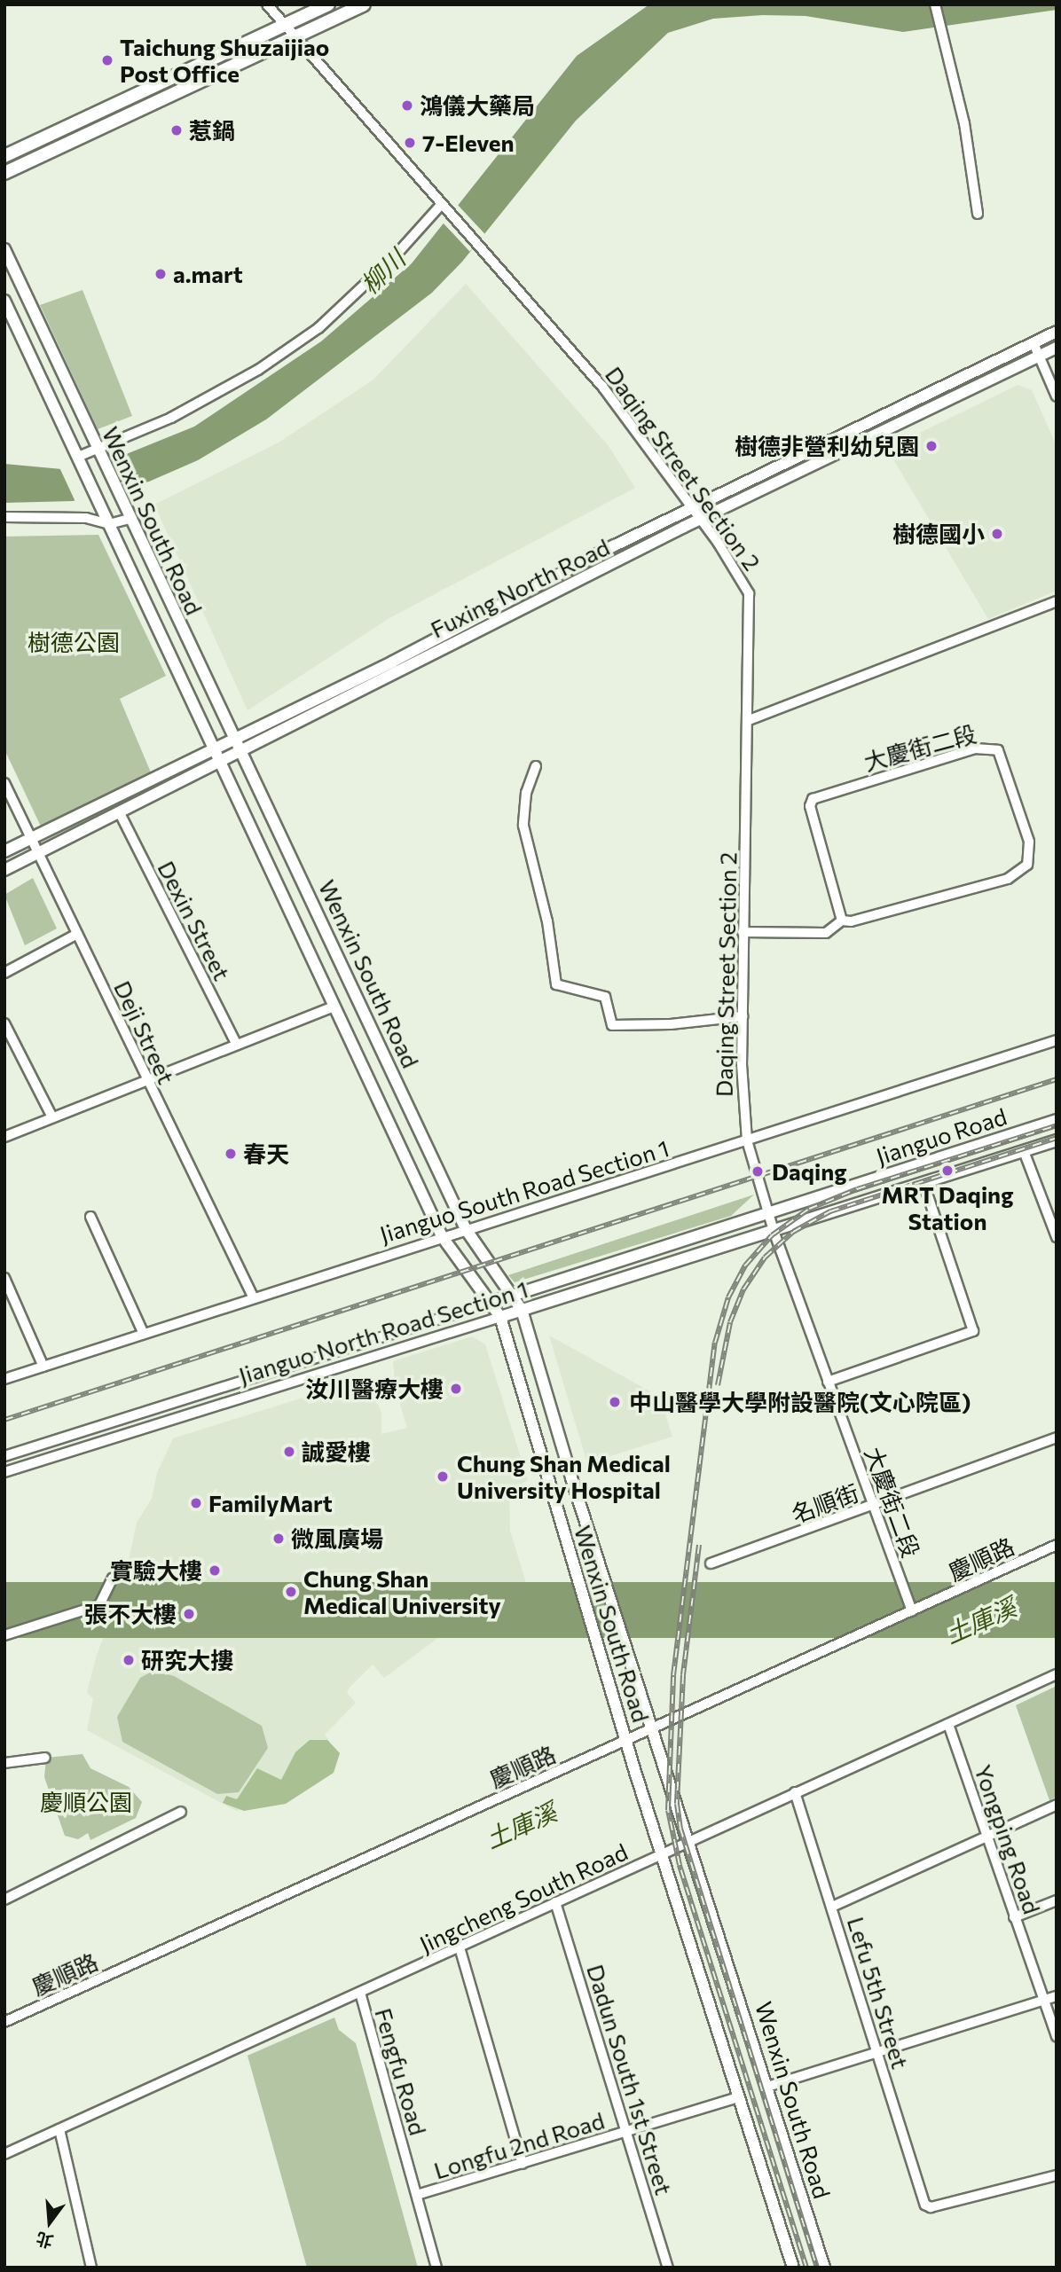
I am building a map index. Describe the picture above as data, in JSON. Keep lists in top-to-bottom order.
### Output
{
  "streets": {
    "main road": [
      "Wenxin South Road",
      "Fuxing North Road",
      "Jianguo Road",
      "Jianguo North Road Section 1"
    ],
    "street": [
      "Daqing Street Section 2",
      "大慶街二段",
      "Dexin Street",
      "Deji Street",
      "Jianguo South Road Section 1",
      "名順街",
      "慶順路",
      "Yongping Road",
      "Jingcheng South Road",
      "Lefu 5th Street",
      "Fengfu Road",
      "Dadun South 1st Street",
      "Longfu 2nd Road"
    ]
  },
  "crossings": [
    ["Daqing Street Section 2", "Fuxing North Road"],
    ["Daqing Street Section 2", "大慶街二段"],
    ["Daqing Street Section 2", "Jianguo Road"],
    ["Daqing Street Section 2", "Jianguo South Road Section 1"],
    ["Daqing Street Section 2", "Jianguo North Road Section 1"],
    ["Wenxin South Road", "Fuxing North Road"],
    ["Wenxin South Road", "Jianguo South Road Section 1"],
    ["Wenxin South Road", "Jianguo North Road Section 1"],
    ["Wenxin South Road", "慶順路"],
    ["Wenxin South Road", "Jingcheng South Road"],
    ["Fuxing North Road", "Dexin Street"],
    ["Fuxing North Road", "Deji Street"],
    ["大慶街二段", "Jianguo Road"],
    ["大慶街二段", "Jianguo North Road Section 1"],
    ["大慶街二段", "名順街"],
    ["大慶街二段", "慶順路"],
    ["Deji Street", "Jianguo South Road Section 1"],
    ["Jianguo Road", "Jianguo North Road Section 1"],
    ["Yongping Road", "Jingcheng South Road"],
    ["Jingcheng South Road", "Lefu 5th Street"],
    ["Jingcheng South Road", "Fengfu Road"],
    ["Jingcheng South Road", "Dadun South 1st Street"],
    ["Fengfu Road", "Longfu 2nd Road"],
    ["Dadun South 1st Street", "Longfu 2nd Road"]
  ],
  "water": ["柳川", "土庫溪"],
  "parks": ["樹德公園", "慶順公園"],
  "places": [
    "Taichung Shuzaijiao Post Office",
    "鴻儀大藥局",
    "惹鍋",
    "7-Eleven",
    "a.mart",
    "樹德非營利幼兒園",
    "樹德國小",
    "春天",
    "MRT Daqing Station",
    "Daqing",
    "汝川醫療大樓",
    "中山醫學大學附設醫院(文心院區)",
    "誠愛樓",
    "Chung Shan Medical University Hospital",
    "FamilyMart",
    "微風廣場",
    "實驗大樓",
    "Chung Shan Medical University",
    "張不大樓",
    "研究大摟"
  ],
  "north": "bottom"
}
